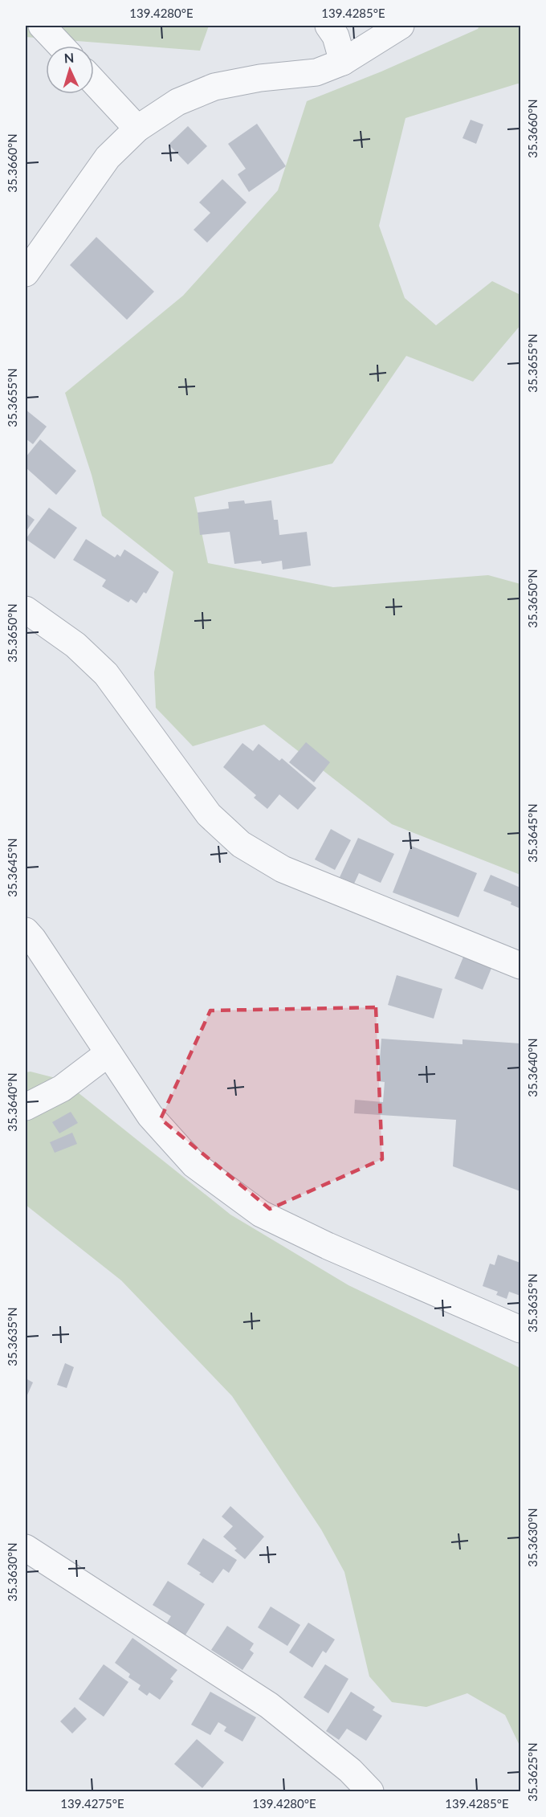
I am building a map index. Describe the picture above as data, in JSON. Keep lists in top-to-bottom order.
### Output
{
  "north": "top",
  "coordinates": [
    "139.4280°E",
    "139.4285°E",
    "35.3660°N",
    "35.3655°N",
    "35.3650°N",
    "35.3645°N",
    "35.3640°N",
    "35.3635°N",
    "35.3630°N",
    "35.3625°N",
    "139.4275°E"
  ]
}
